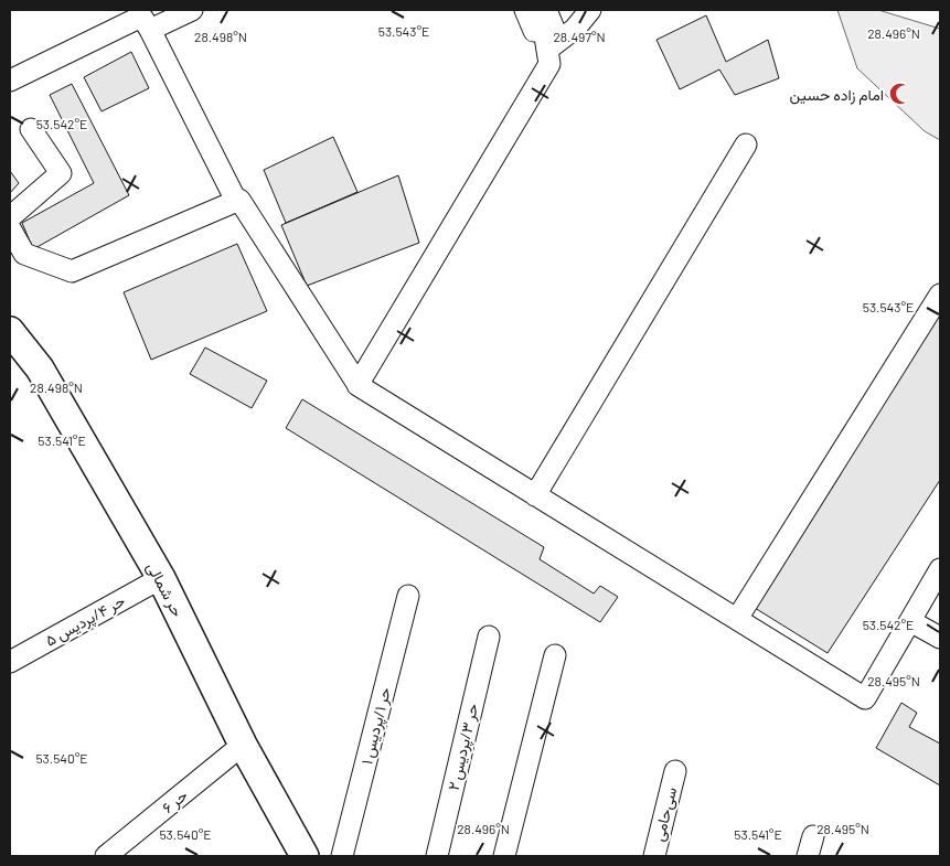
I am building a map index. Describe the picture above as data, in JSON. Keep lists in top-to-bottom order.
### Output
{
  "streets": {
    "main road": ["حر شمالی"],
    "street": [
      "حر ۴/پردیس ۵",
      "حر ۱/پردیس ۱",
      "حر ۳/پردیس ۲",
      "حر ۶",
      "سی‌حامی"
    ]
  },
  "crossings": [
    ["حر شمالی", "حر ۴/پردیس ۵"],
    ["حر شمالی", "حر ۶"]
  ],
  "places": {
    "mosque": ["امام زاده حسین"]
  },
  "coordinates": [
    "53.543°E",
    "28.496°N",
    "28.498°N",
    "28.497°N",
    "53.542°E",
    "53.541°E",
    "28.495°N",
    "53.540°E"
  ]
}
